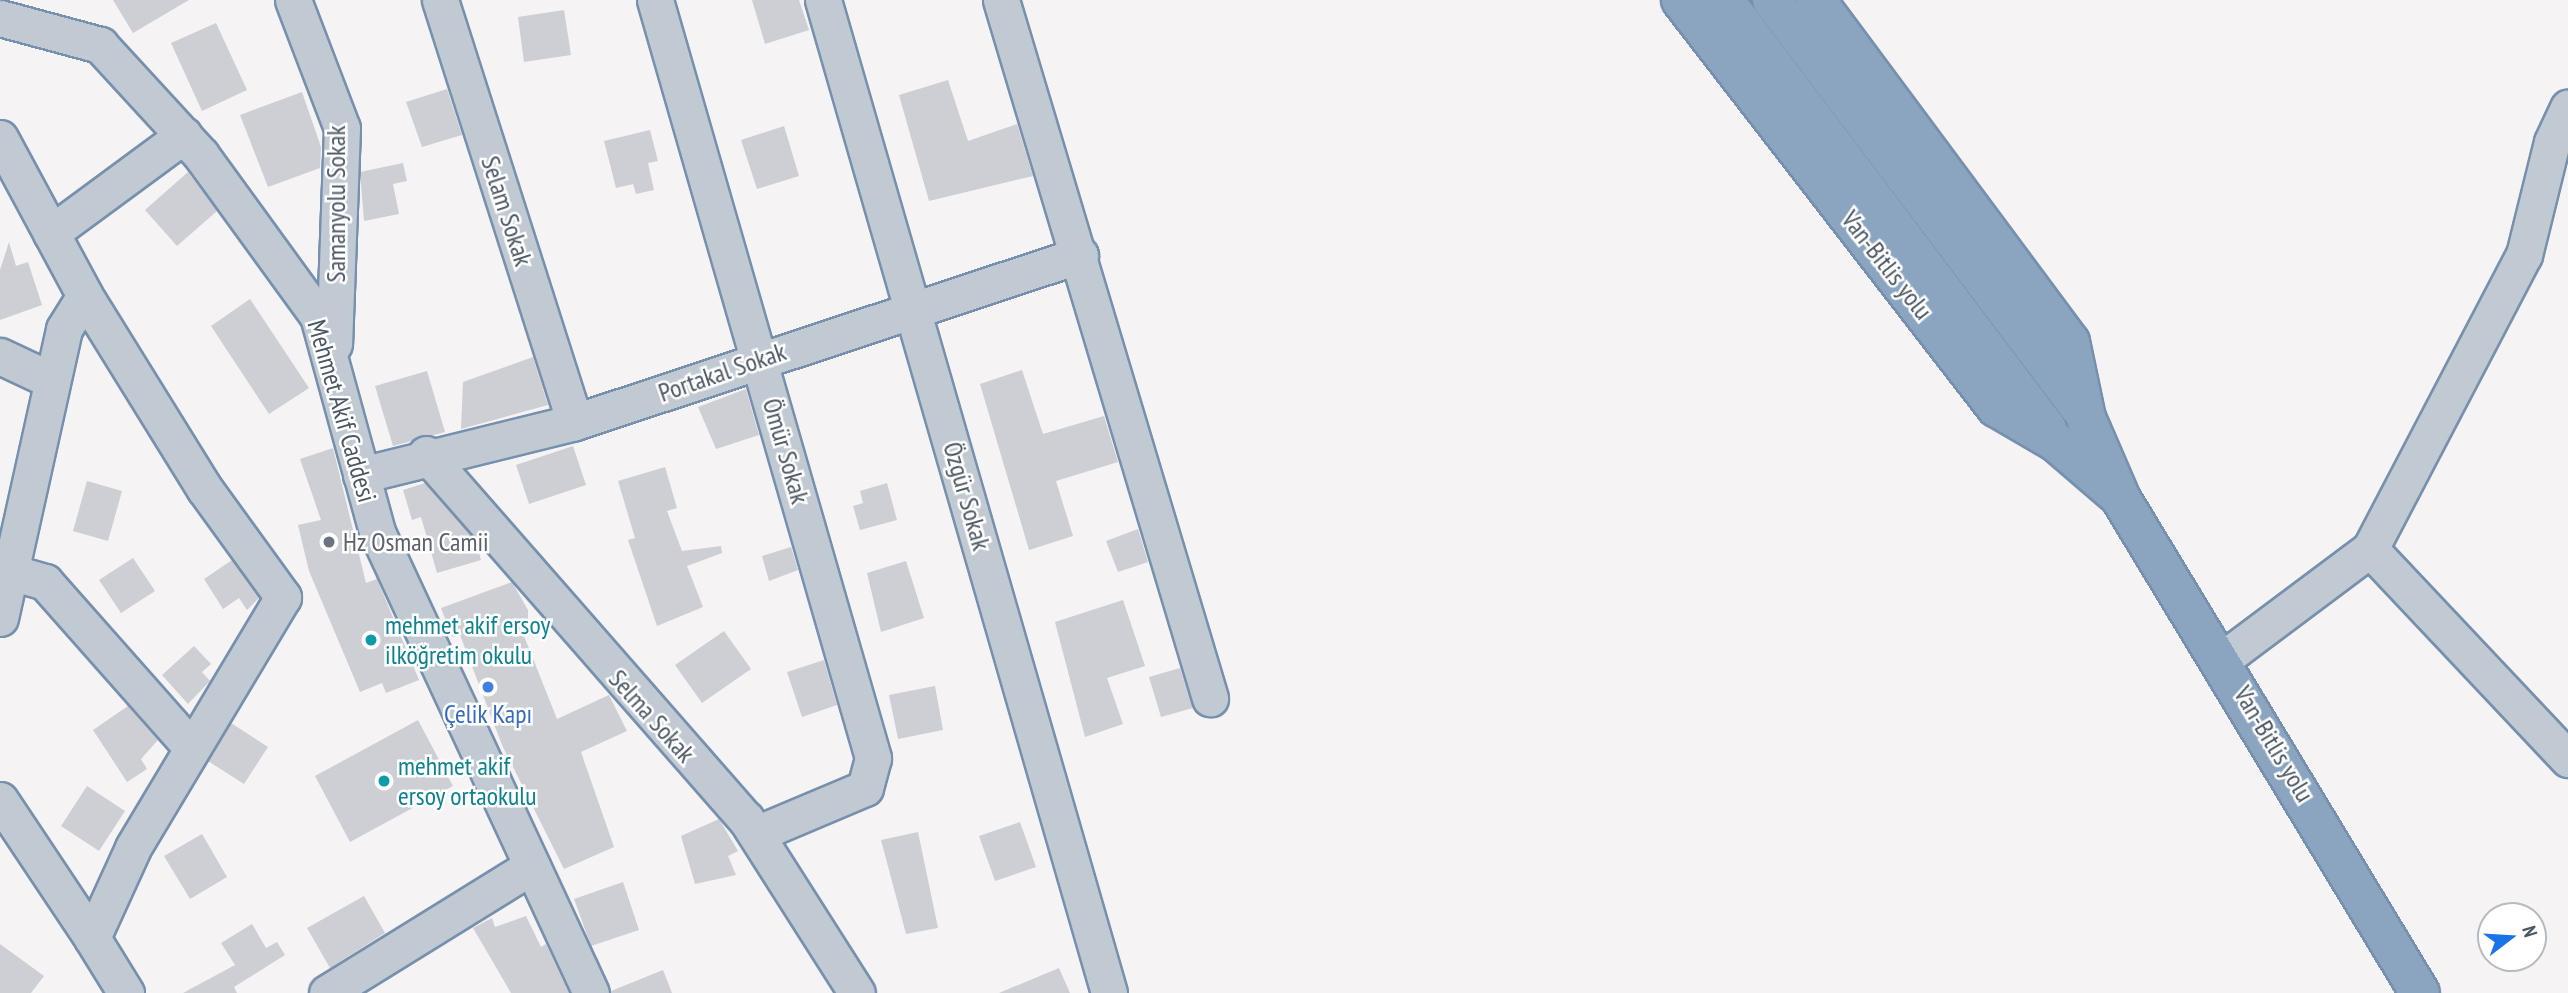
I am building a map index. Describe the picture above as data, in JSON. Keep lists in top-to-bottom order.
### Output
{
  "streets": {
    "highway": ["Van-Bitlis yolu"],
    "street": [
      "Samanyolu Sokak",
      "Selam Sokak",
      "Portakal Sokak",
      "Mehmet Akif Caddesi",
      "Ömür Sokak",
      "Özgür Sokak",
      "Selma Sokak"
    ]
  },
  "crossings": [
    ["Samanyolu Sokak", "Mehmet Akif Caddesi"],
    ["Selam Sokak", "Portakal Sokak"],
    ["Portakal Sokak", "Mehmet Akif Caddesi"],
    ["Portakal Sokak", "Ömür Sokak"],
    ["Portakal Sokak", "Özgür Sokak"],
    ["Portakal Sokak", "Selma Sokak"],
    ["Ömür Sokak", "Selma Sokak"]
  ],
  "places": [
    "Hz Osman Camii",
    "mehmet akif ersoy ilköğretim okulu",
    "Çelik Kapı",
    "mehmet akif ersoy ortaokulu"
  ],
  "north": "right"
}
